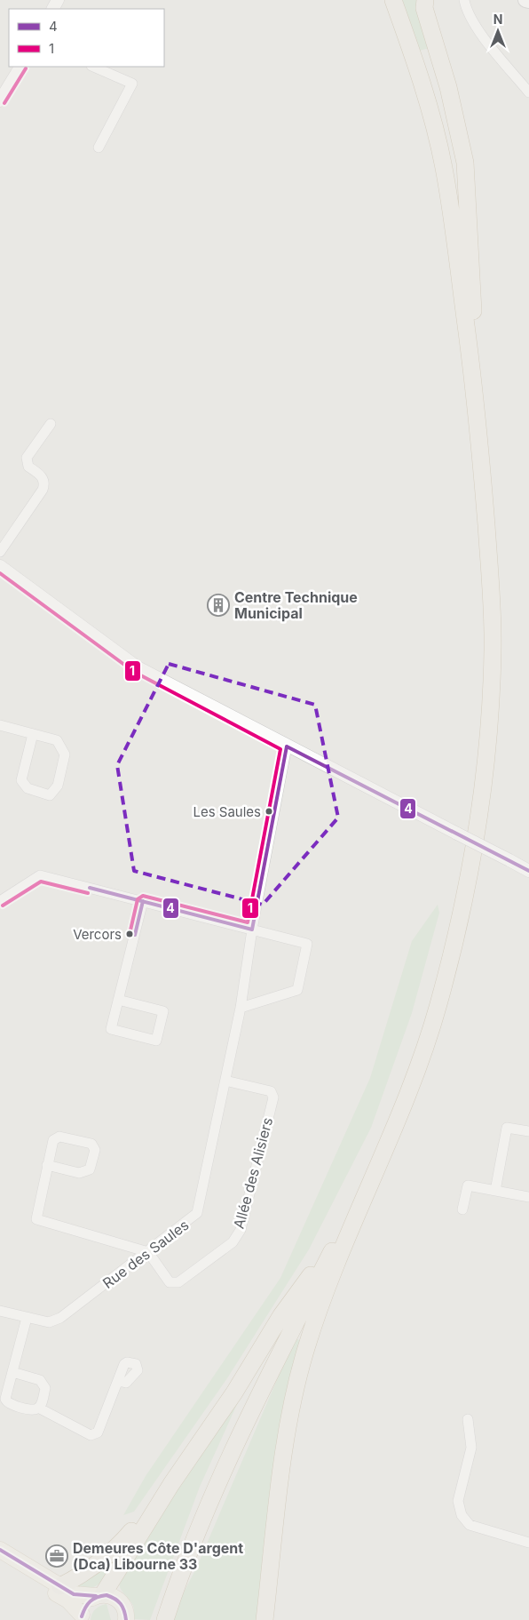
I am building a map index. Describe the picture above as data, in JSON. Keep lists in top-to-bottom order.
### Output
{
  "streets": {
    "street": ["Allée des Alisiers", "Rue des Saules"]
  },
  "crossings": [
    ["Allée des Alisiers", "Rue des Saules"]
  ],
  "places": {
    "building": ["Centre Technique Municipal"],
    "other": ["Les Saules", "Vercors"],
    "office": ["Demeures Côte D'argent (Dca) Libourne 33"]
  },
  "lines": ["transit line 1", "transit line 4"],
  "legend": ["4", "1"],
  "north": "top"
}
